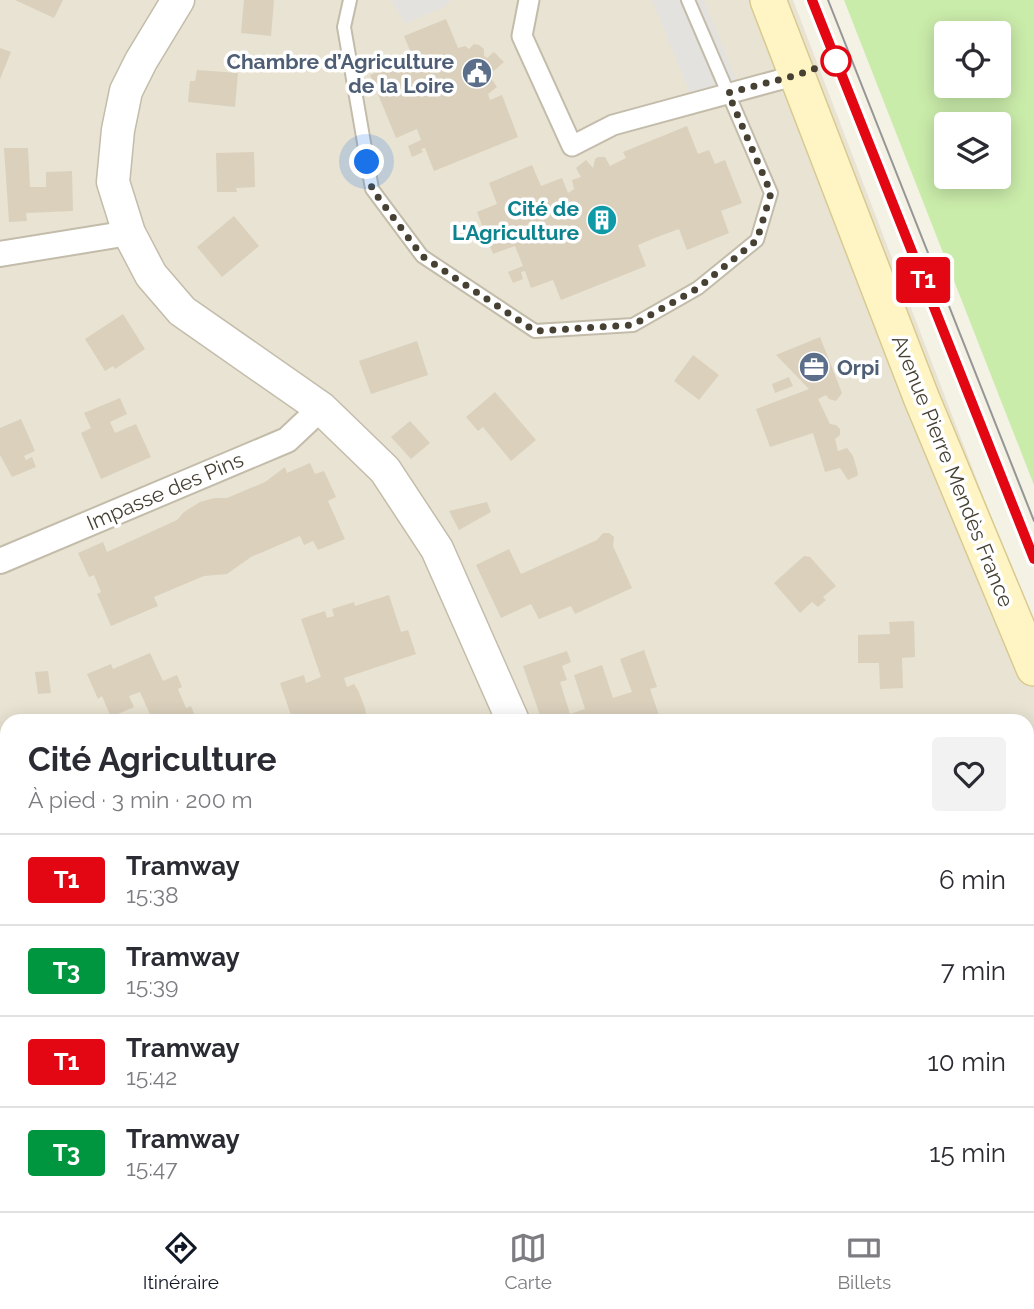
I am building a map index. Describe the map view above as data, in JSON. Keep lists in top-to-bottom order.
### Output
{
  "streets": {
    "main road": ["Avenue Pierre Mendès France"],
    "street": ["Impasse des Pins"]
  },
  "places": {
    "public building": ["Chambre d’Agriculture de la Loire"],
    "building": ["Cité de L'Agriculture"],
    "office": ["Orpi"]
  },
  "lines": ["tram line T1"],
  "page": {
    "on_map": "T1",
    "heading": ["Cité Agriculture", "À pied · 3 min · 200 m"],
    "list": [
      {
        "mark": "T1",
        "name": "Tramway",
        "note": "15:38",
        "value": "6 min"
      },
      {
        "mark": "T3",
        "name": "Tramway",
        "note": "15:39",
        "value": "7 min"
      },
      {
        "mark": "T1",
        "name": "Tramway",
        "note": "15:42",
        "value": "10 min"
      },
      {
        "mark": "T3",
        "name": "Tramway",
        "note": "15:47",
        "value": "15 min"
      }
    ],
    "tabs": ["Itinéraire", "Carte", "Billets"]
  }
}
